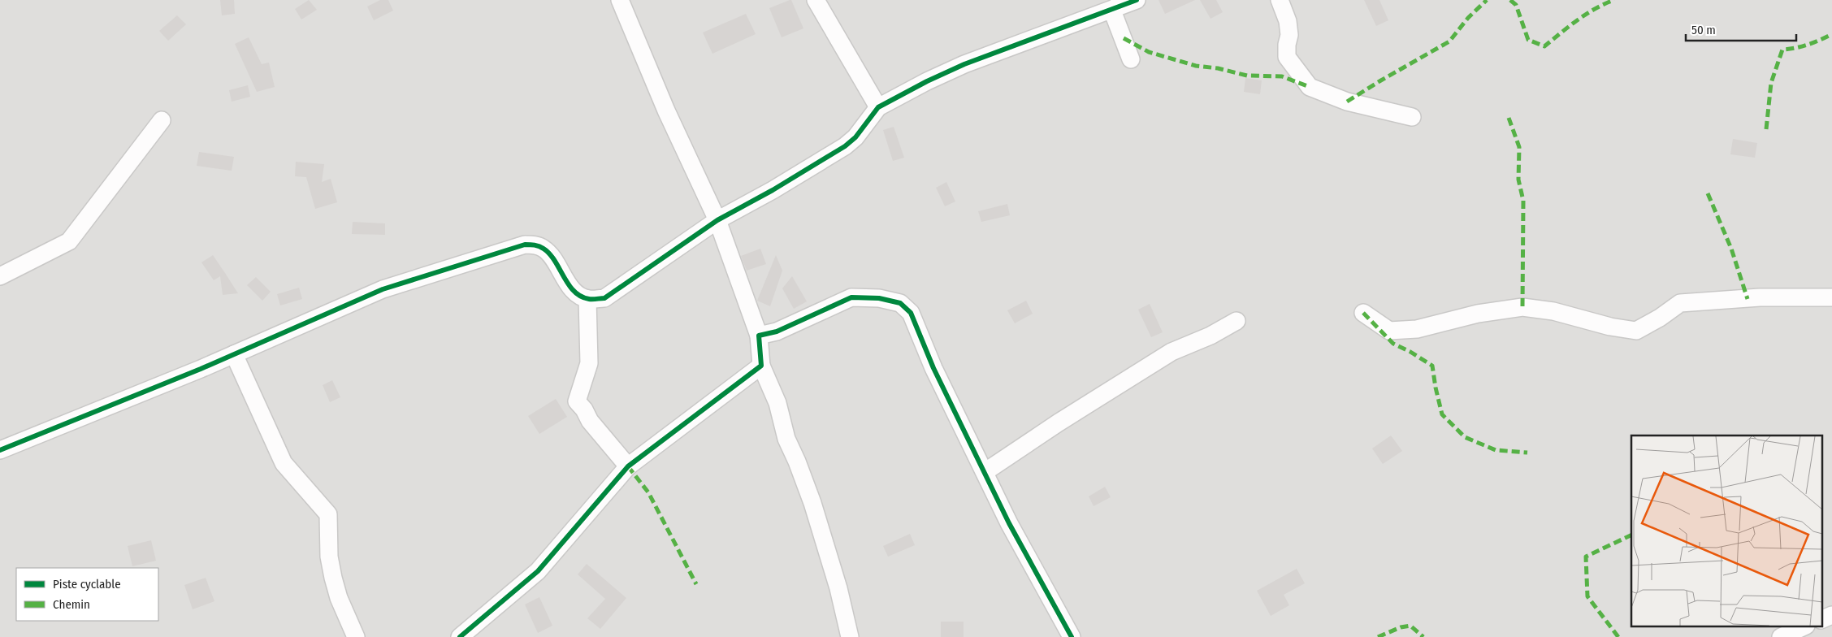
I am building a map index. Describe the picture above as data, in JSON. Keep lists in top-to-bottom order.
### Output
{
  "legend": ["Piste cyclable", "Chemin"],
  "scale_bar": "50 m"
}
